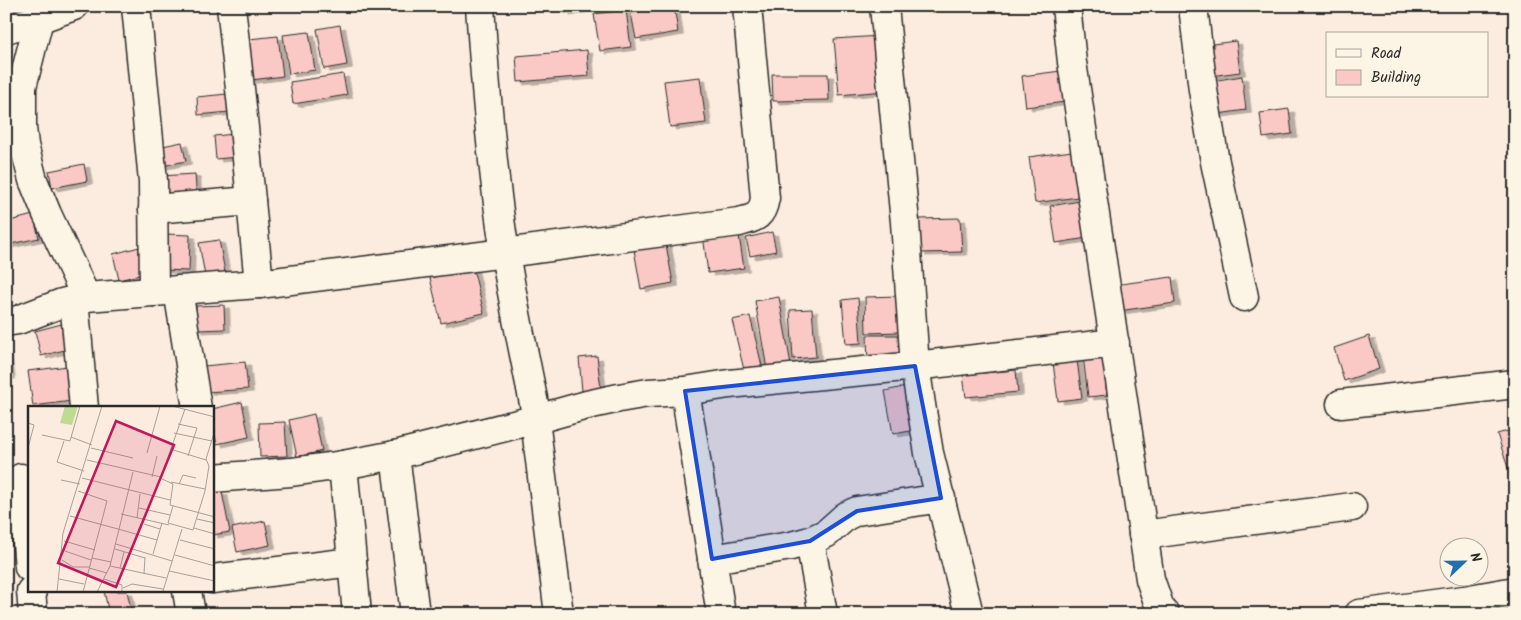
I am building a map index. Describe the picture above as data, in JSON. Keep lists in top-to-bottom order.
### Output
{
  "legend": ["Road", "Building"],
  "north": "right"
}
